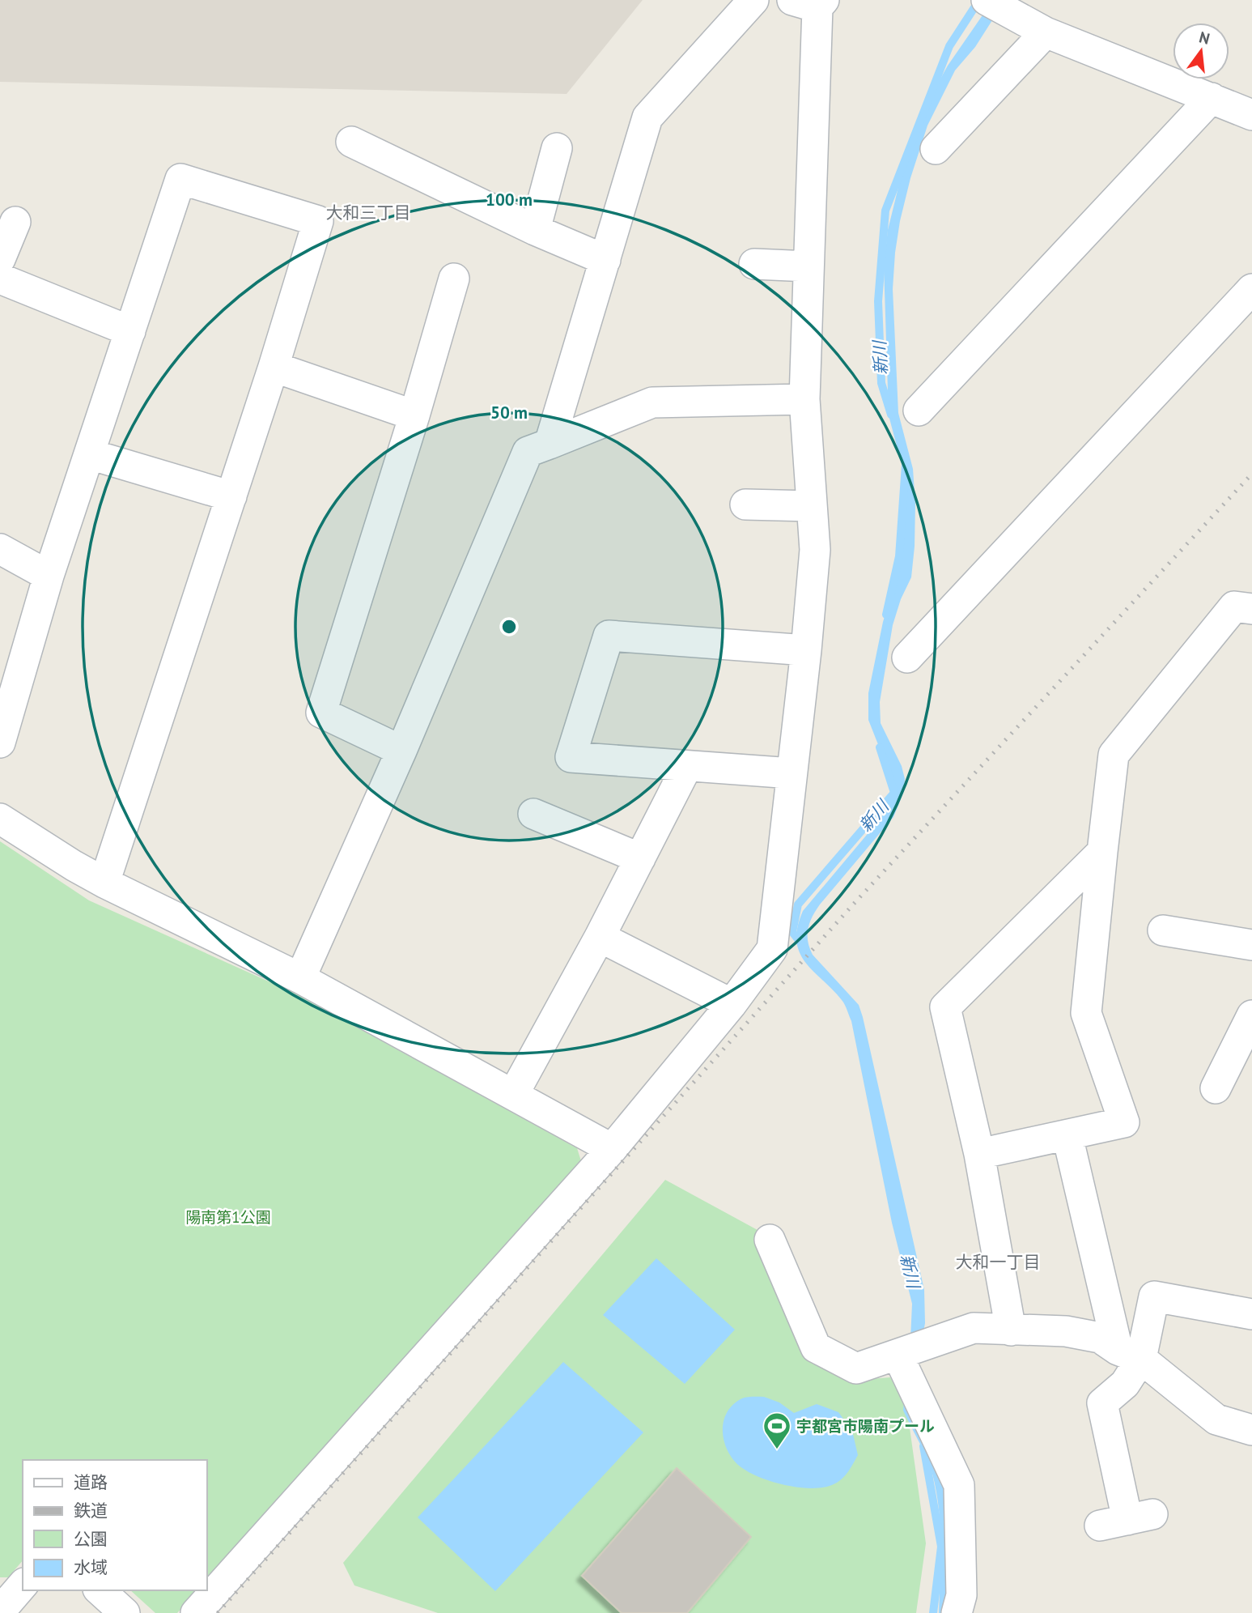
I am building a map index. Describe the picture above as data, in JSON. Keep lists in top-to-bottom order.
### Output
{
  "districts": ["大和三丁目", "大和一丁目"],
  "water": ["新川"],
  "parks": ["陽南第1公園"],
  "places": {
    "sports": ["宇都宮市陽南プール"]
  },
  "legend": [
    "道路",
    "鉄道",
    "公園",
    "水域"
  ],
  "north": "top",
  "rings": ["100 m", "50 m"]
}
